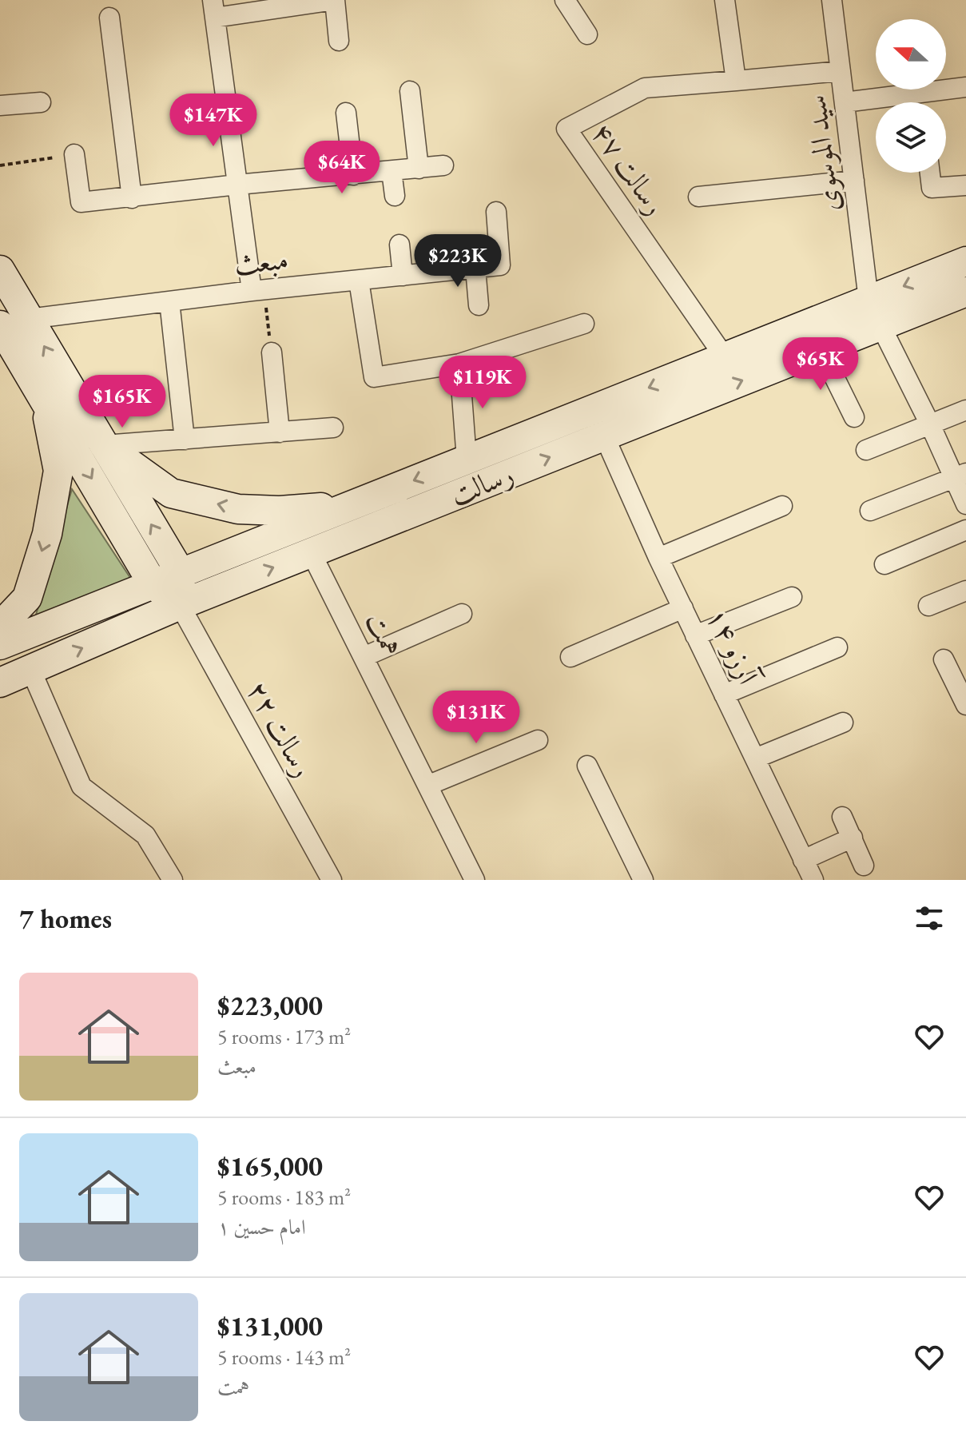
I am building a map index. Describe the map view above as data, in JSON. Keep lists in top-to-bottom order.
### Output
{
  "streets": {
    "main road": ["رسالت"],
    "street": [
      "سید الموسوی",
      "رسالت ۴۷",
      "مبعث",
      "همت",
      "۱۴ آرزو",
      "رسالت ۲۲"
    ]
  },
  "crossings": [
    ["سید الموسوی", "رسالت"],
    ["رسالت ۴۷", "رسالت"],
    ["رسالت", "همت"],
    ["رسالت", "۱۴ آرزو"],
    ["رسالت", "رسالت ۲۲"]
  ],
  "north": "left",
  "page": {
    "price": [
      "$147K",
      "$64K",
      "$223K",
      "$65K",
      "$119K",
      "$165K",
      "$131K"
    ],
    "heading": "7 homes",
    "list": [
      {
        "name": "$223,000",
        "note": "5 rooms · 173 m² · مبعث"
      },
      {
        "name": "$165,000",
        "note": "5 rooms · 183 m² · امام حسین ۱"
      },
      {
        "name": "$131,000",
        "note": "5 rooms · 143 m² · همت"
      }
    ]
  }
}
